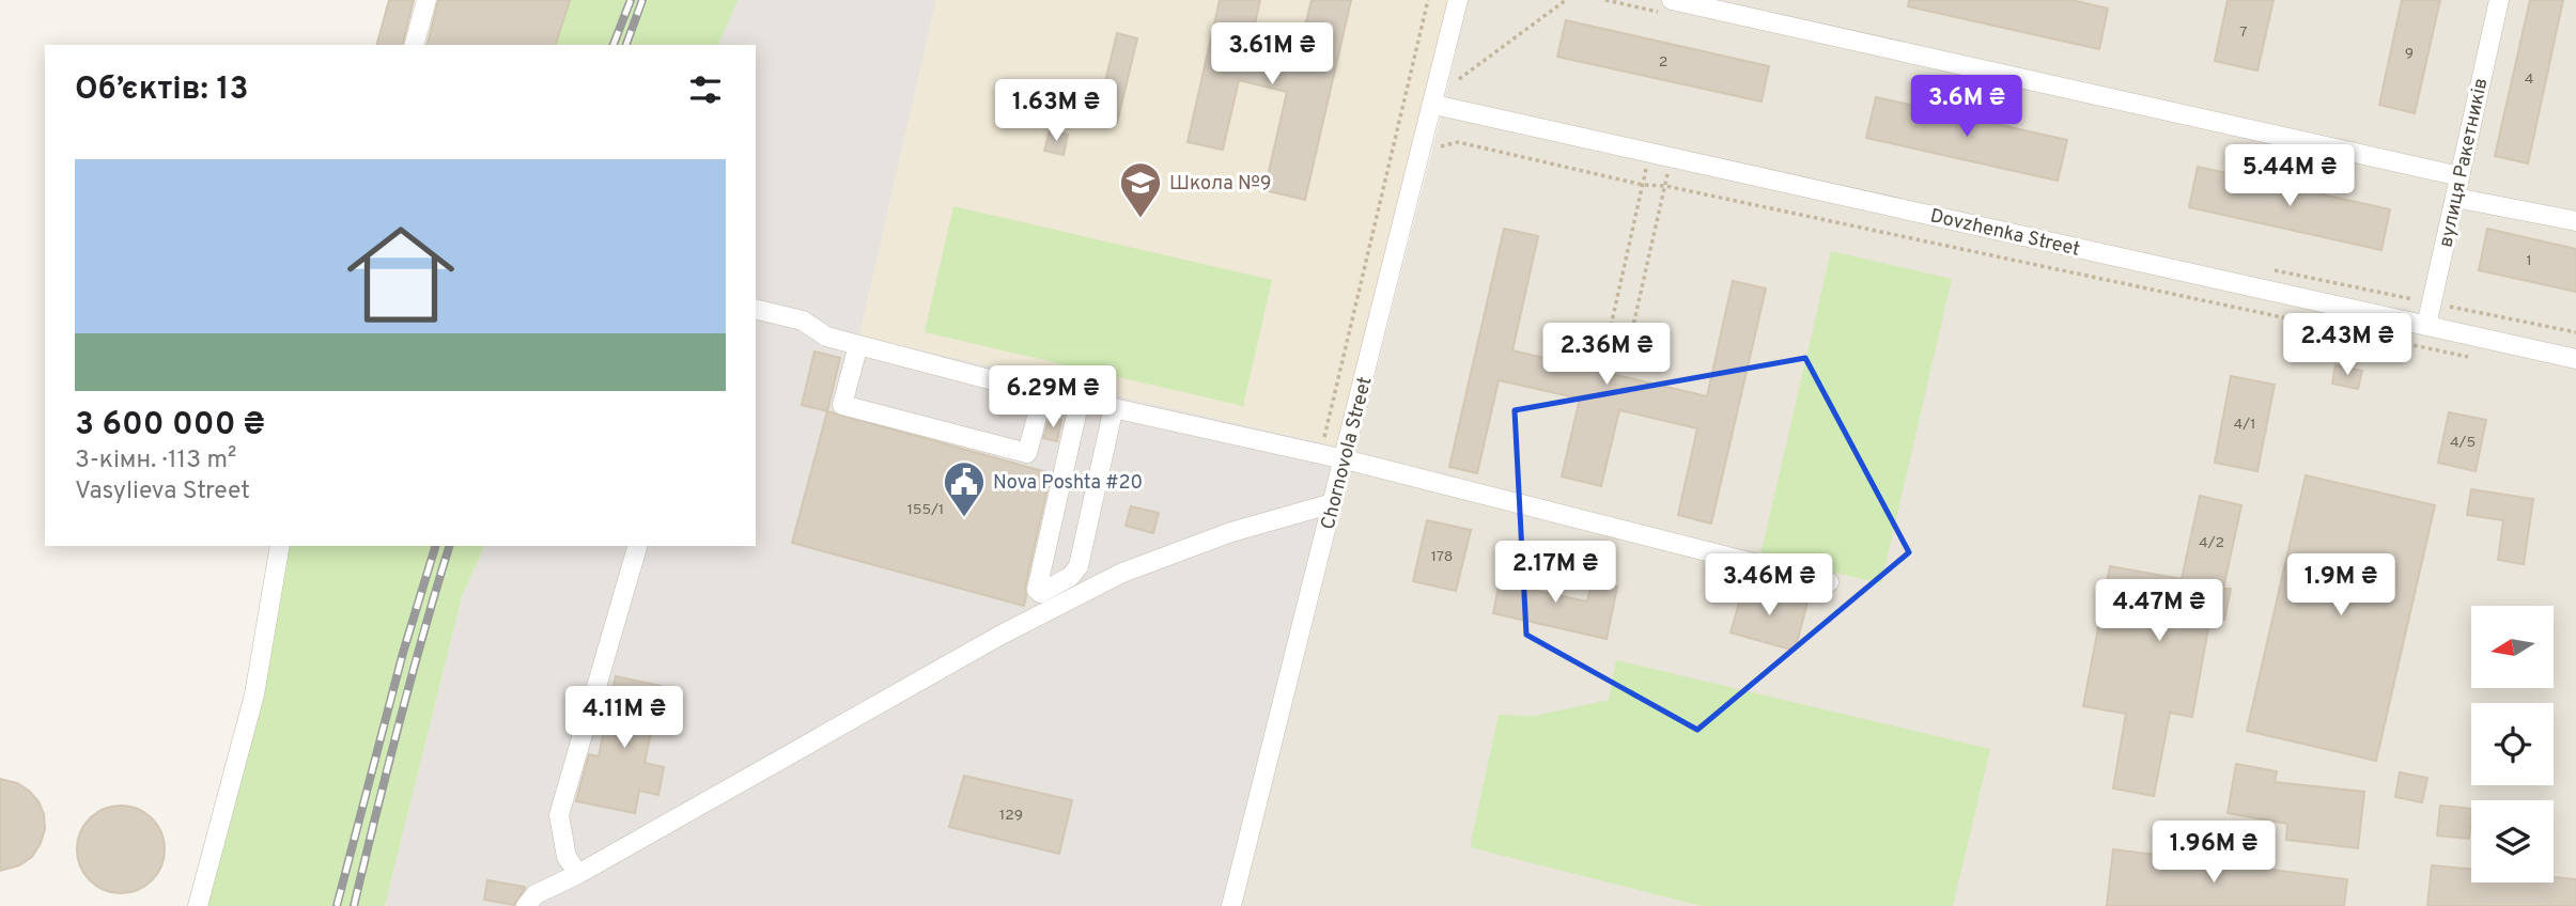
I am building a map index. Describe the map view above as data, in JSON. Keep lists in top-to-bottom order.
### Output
{
  "streets": {
    "street": ["вулиця Ракетників", "Dovzhenka Street", "Chornovola Street"]
  },
  "crossings": [
    ["вулиця Ракетників", "Dovzhenka Street"],
    ["Dovzhenka Street", "Chornovola Street"]
  ],
  "places": {
    "school or university": ["Школа №9"],
    "public building": ["Nova Poshta #20"]
  },
  "house_numbers": [
    "7",
    "9",
    "2",
    "4",
    "1",
    "4/1",
    "4/5",
    "155/1",
    "4/2",
    "178",
    "129"
  ],
  "north": "left",
  "page": {
    "price": [
      "3.61M ₴",
      "3.6M ₴",
      "1.63M ₴",
      "5.44M ₴",
      "2.43M ₴",
      "2.36M ₴",
      "6.29M ₴",
      "2.17M ₴",
      "3.46M ₴",
      "1.9M ₴",
      "4.47M ₴",
      "4.11M ₴",
      "1.96M ₴"
    ],
    "heading": "Об’єктів: 13",
    "list": [
      {
        "name": "3 600 000 ₴",
        "note": "3-кімн. · 113 m² · Vasylieva Street"
      }
    ]
  }
}
